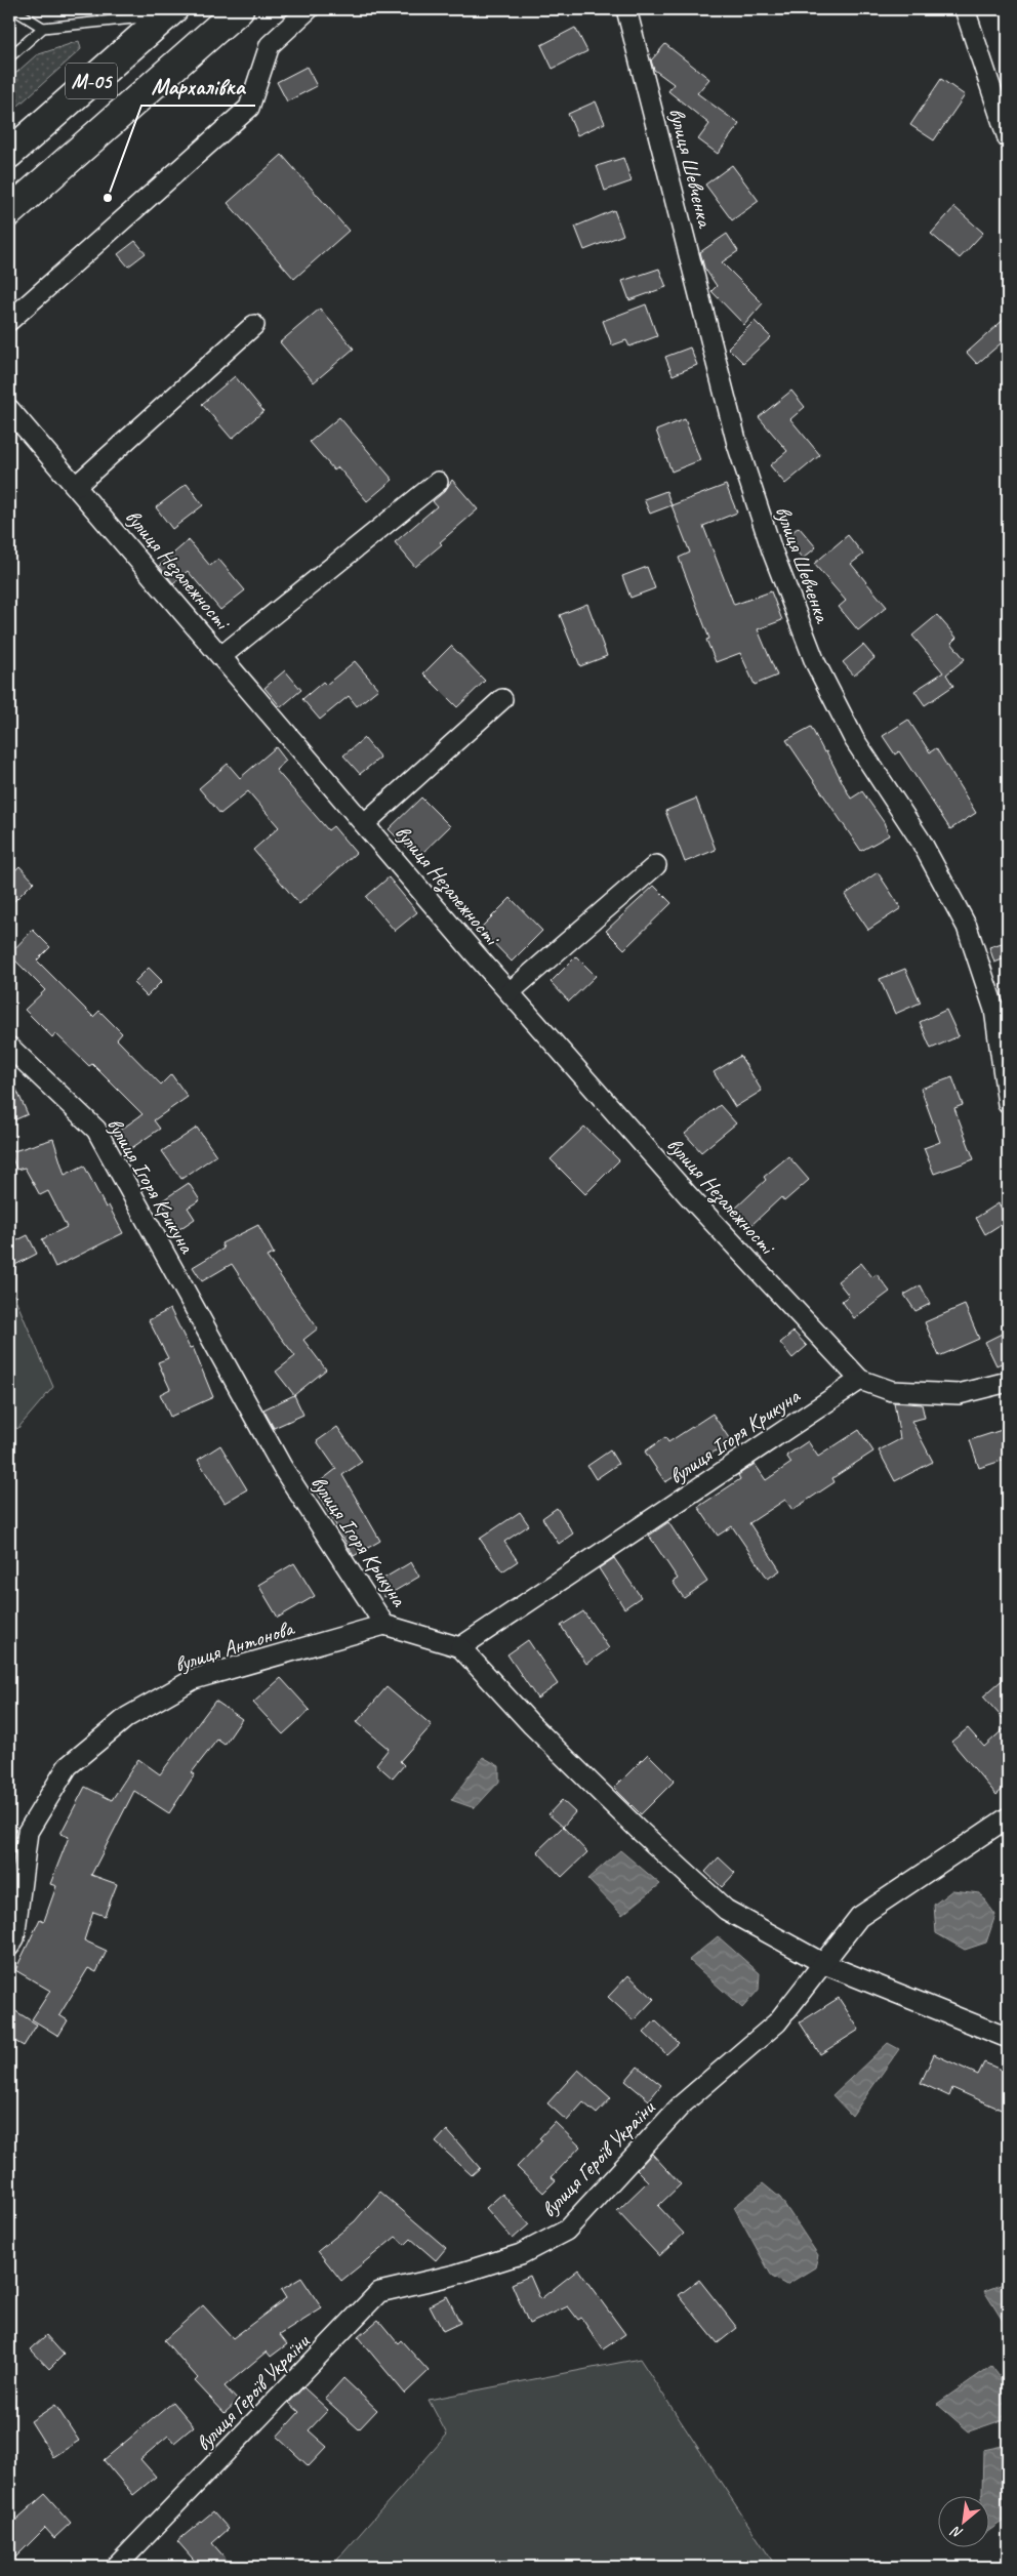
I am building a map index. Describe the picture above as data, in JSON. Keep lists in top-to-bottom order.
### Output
{
  "streets": {
    "highway": ["М-05"],
    "street": [
      "вулиця Шевченка",
      "вулиця Незалежності",
      "вулиця Ігоря Крикуна",
      "вулиця Антонова",
      "вулиця Героїв України"
    ]
  },
  "crossings": [
    ["вулиця Незалежності", "вулиця Ігоря Крикуна"],
    ["вулиця Ігоря Крикуна", "вулиця Антонова"]
  ],
  "places": ["Мархалівка"],
  "north": "bottom left"
}
